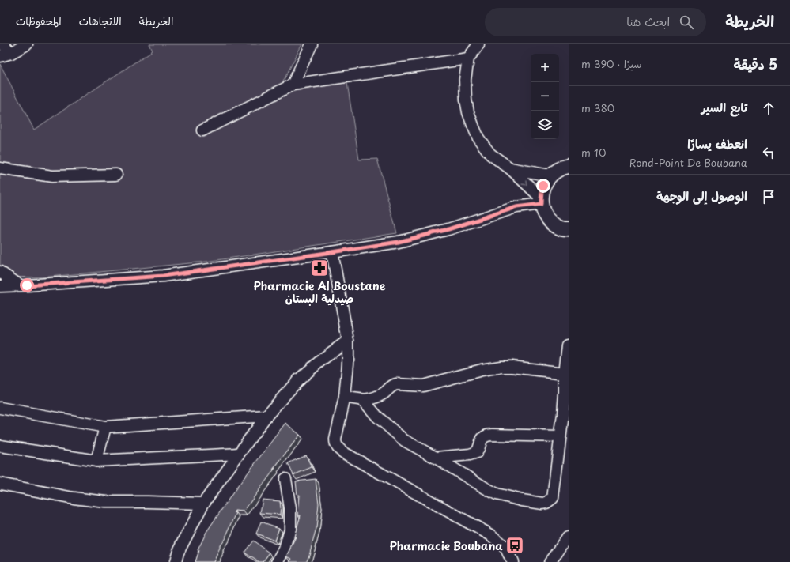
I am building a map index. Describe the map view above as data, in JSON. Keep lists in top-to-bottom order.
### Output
{
  "places": {
    "pharmacy": ["Pharmacie Al Boustane صيدلية البستان"],
    "bus stop": ["Pharmacie Boubana"]
  },
  "page": {
    "header": "الخريطة",
    "search": "ابحث هنا",
    "nav": ["الخريطة", "الاتجاهات", "المحفوظات"],
    "heading": ["5 دقيقة", "سيرًا · 390 m"],
    "map_buttons": ["+", "−"],
    "list": [
      ["تابع السير", "380 m"],
      ["انعطف يسارًا", "Rond-Point De Boubana", "10 m"],
      "الوصول إلى الوجهة"
    ]
  }
}
